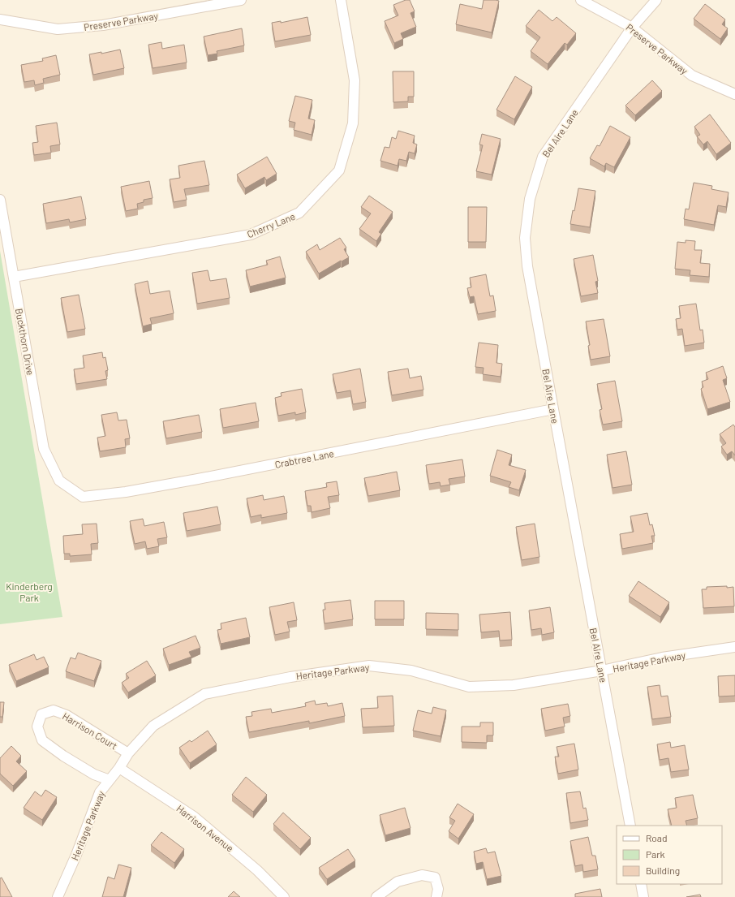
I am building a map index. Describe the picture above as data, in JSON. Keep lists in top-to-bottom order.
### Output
{
  "streets": {
    "street": [
      "Preserve Parkway",
      "Bel Aire Lane",
      "Cherry Lane",
      "Buckthorn Drive",
      "Crabtree Lane",
      "Heritage Parkway",
      "Harrison Court",
      "Harrison Avenue"
    ]
  },
  "crossings": [
    ["Preserve Parkway", "Bel Aire Lane"],
    ["Bel Aire Lane", "Crabtree Lane"],
    ["Bel Aire Lane", "Heritage Parkway"],
    ["Cherry Lane", "Buckthorn Drive"],
    ["Buckthorn Drive", "Crabtree Lane"],
    ["Heritage Parkway", "Harrison Court"],
    ["Heritage Parkway", "Harrison Avenue"]
  ],
  "parks": ["Kinderberg Park"],
  "legend": ["Road", "Park", "Building"]
}
